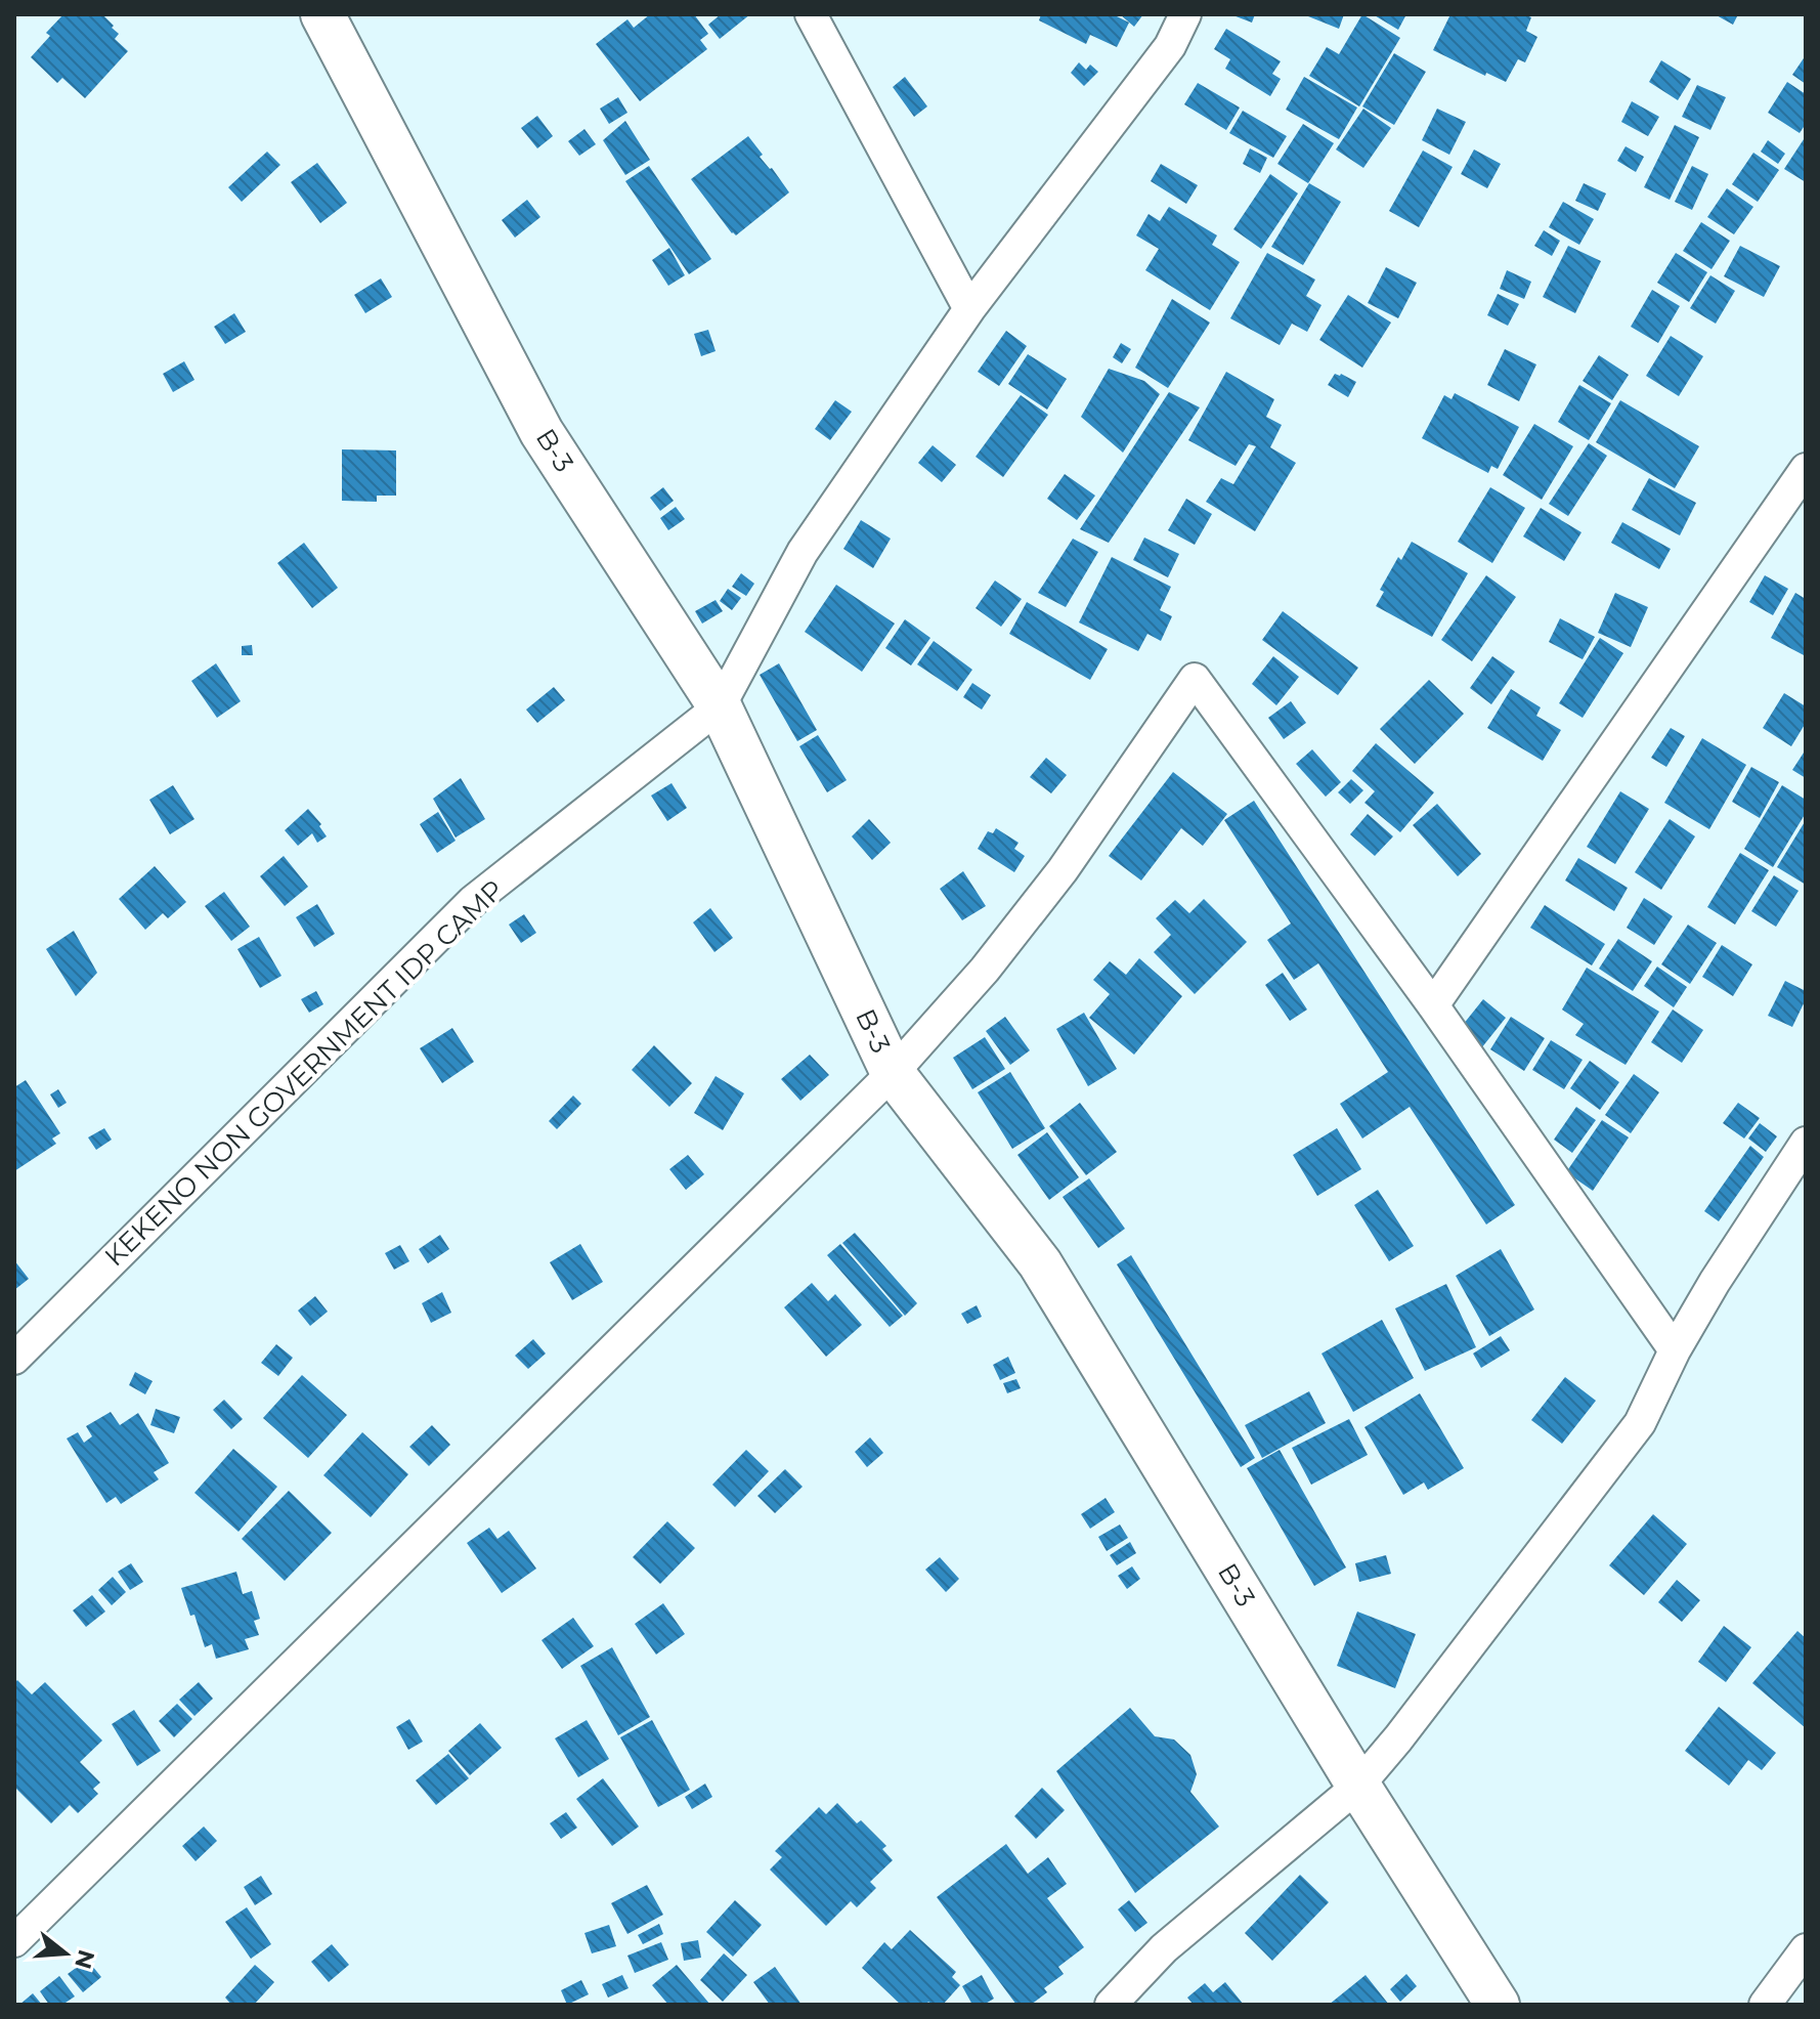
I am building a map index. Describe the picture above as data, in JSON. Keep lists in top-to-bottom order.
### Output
{
  "streets": {
    "main road": ["B-3"],
    "street": ["KEKENO NON GOVERNMENT IDP CAMP"]
  },
  "crossings": [
    ["B-3", "KEKENO NON GOVERNMENT IDP CAMP"]
  ],
  "north": "right"
}
